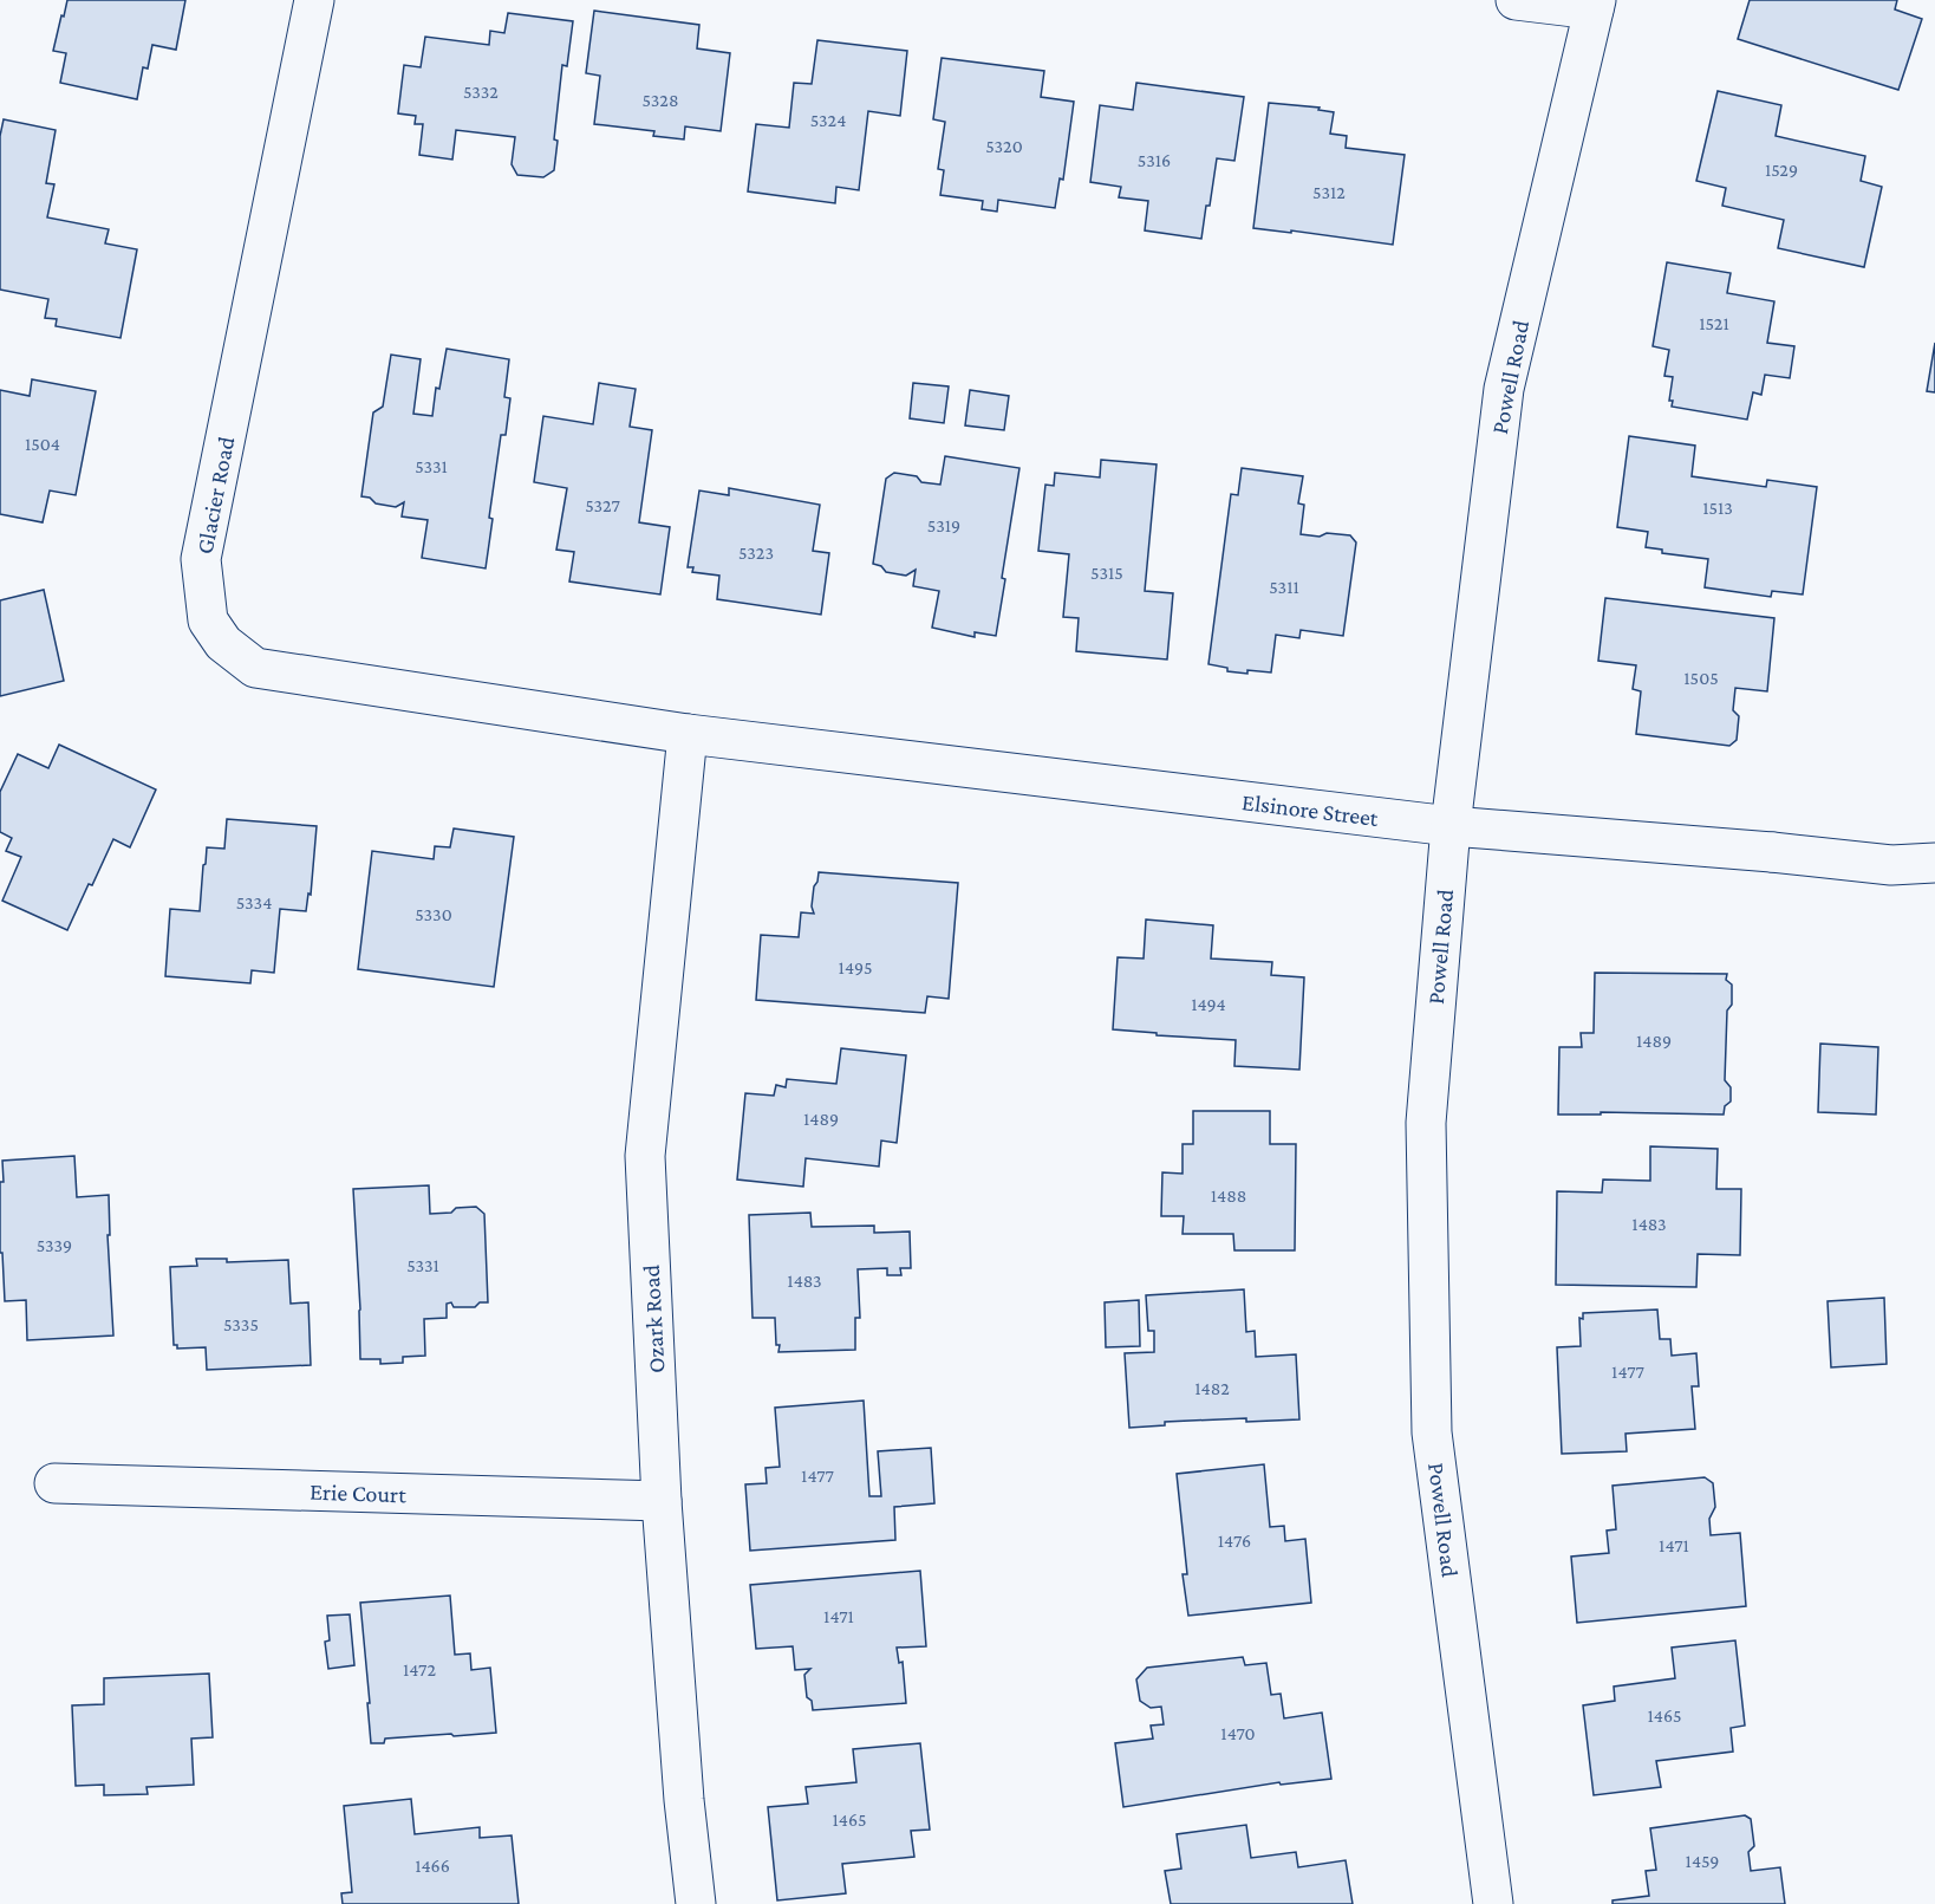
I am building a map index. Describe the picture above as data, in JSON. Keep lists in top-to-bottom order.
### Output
{
  "streets": {
    "street": [
      "Powell Road",
      "Glacier Road",
      "Elsinore Street",
      "Ozark Road",
      "Erie Court"
    ]
  },
  "crossings": [
    ["Powell Road", "Elsinore Street"],
    ["Glacier Road", "Elsinore Street"],
    ["Glacier Road", "Ozark Road"],
    ["Elsinore Street", "Ozark Road"],
    ["Ozark Road", "Erie Court"]
  ],
  "house_numbers": [
    "5332",
    "5328",
    "5324",
    "5320",
    "5316",
    "1529",
    "5312",
    "1521",
    "1504",
    "5331",
    "5327",
    "1513",
    "5319",
    "5323",
    "5315",
    "5311",
    "1505",
    "5334",
    "5330",
    "1495",
    "1494",
    "1489",
    "1489",
    "1488",
    "1483",
    "5339",
    "5331",
    "1483",
    "5335",
    "1477",
    "1482",
    "1477",
    "1476",
    "1471",
    "1471",
    "1472",
    "1465",
    "1470",
    "1465",
    "1459",
    "1466"
  ]
}
